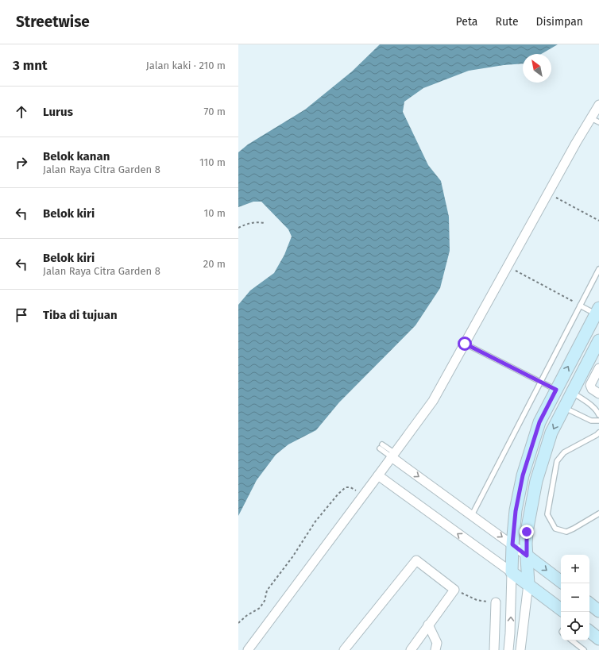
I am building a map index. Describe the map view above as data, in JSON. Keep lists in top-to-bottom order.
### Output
{
  "north": "top left",
  "page": {
    "header": "Streetwise",
    "nav": ["Peta", "Rute", "Disimpan"],
    "heading": ["3 mnt", "Jalan kaki · 210 m"],
    "list": [
      ["Lurus", "70 m"],
      ["Belok kanan", "Jalan Raya Citra Garden 8", "110 m"],
      ["Belok kiri", "10 m"],
      ["Belok kiri", "Jalan Raya Citra Garden 8", "20 m"],
      "Tiba di tujuan"
    ],
    "map_buttons": ["+", "−"]
  }
}
